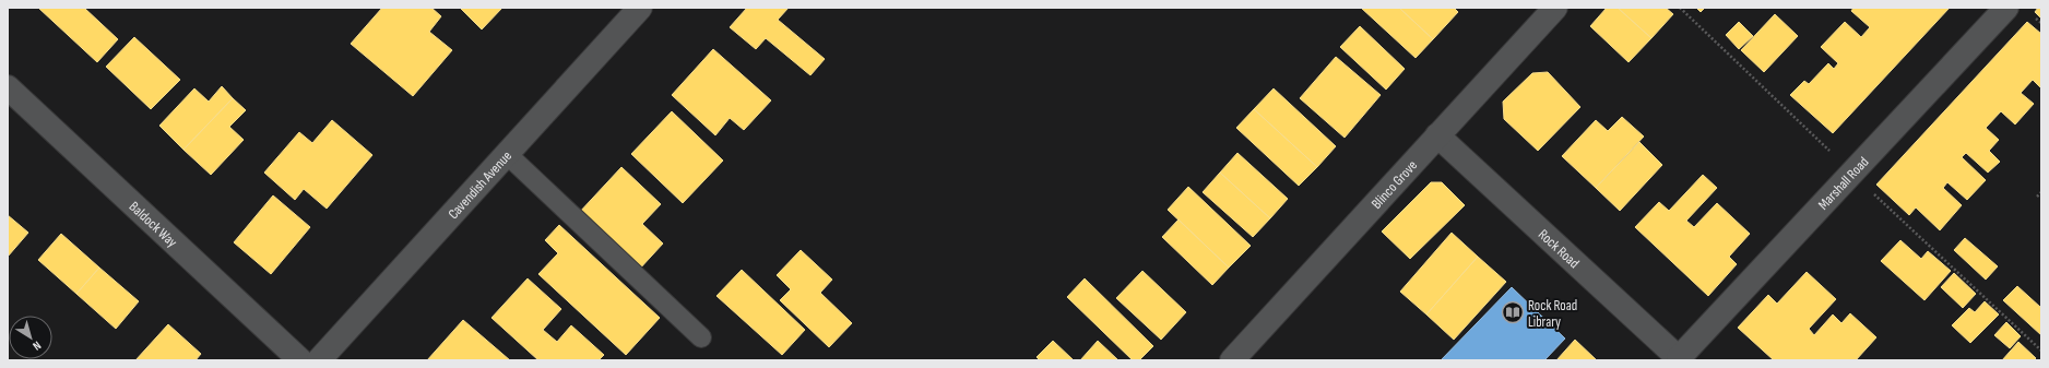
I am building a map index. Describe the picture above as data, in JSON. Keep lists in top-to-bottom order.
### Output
{
  "streets": {
    "street": [
      "Marshall Road",
      "Cavendish Avenue",
      "Blinco Grove",
      "Baldock Way",
      "Rock Road"
    ]
  },
  "crossings": [
    ["Marshall Road", "Rock Road"],
    ["Blinco Grove", "Rock Road"]
  ],
  "places": {
    "library": ["Rock Road Library"]
  },
  "north": "bottom right"
}
